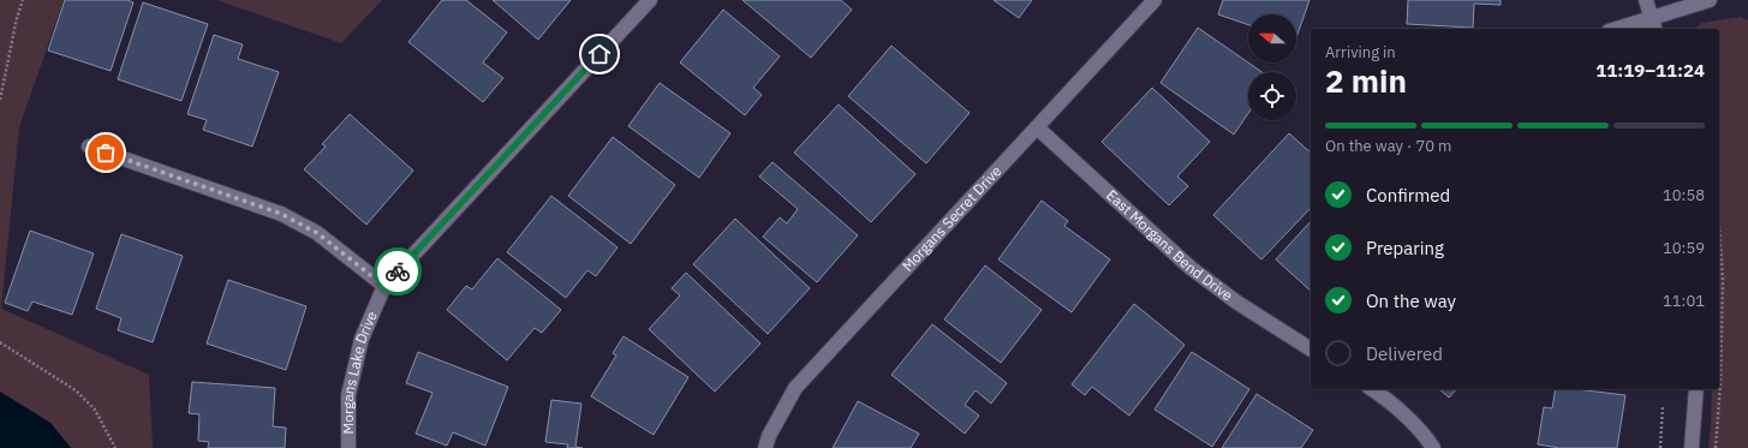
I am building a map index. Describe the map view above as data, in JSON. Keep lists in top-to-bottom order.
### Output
{
  "streets": {
    "street": ["Morgans Secret Drive", "East Morgans Bend Drive", "Morgans Lake Drive"]
  },
  "crossings": [
    ["Morgans Secret Drive", "East Morgans Bend Drive"]
  ],
  "north": "left",
  "page": {
    "heading": ["2 min", "Arriving in", "11:19–11:24"],
    "bar": "On the way · 70 m",
    "list": [
      ["Confirmed", "10:58"],
      ["Preparing", "10:59"],
      ["On the way", "11:01"],
      "Delivered"
    ]
  }
}
